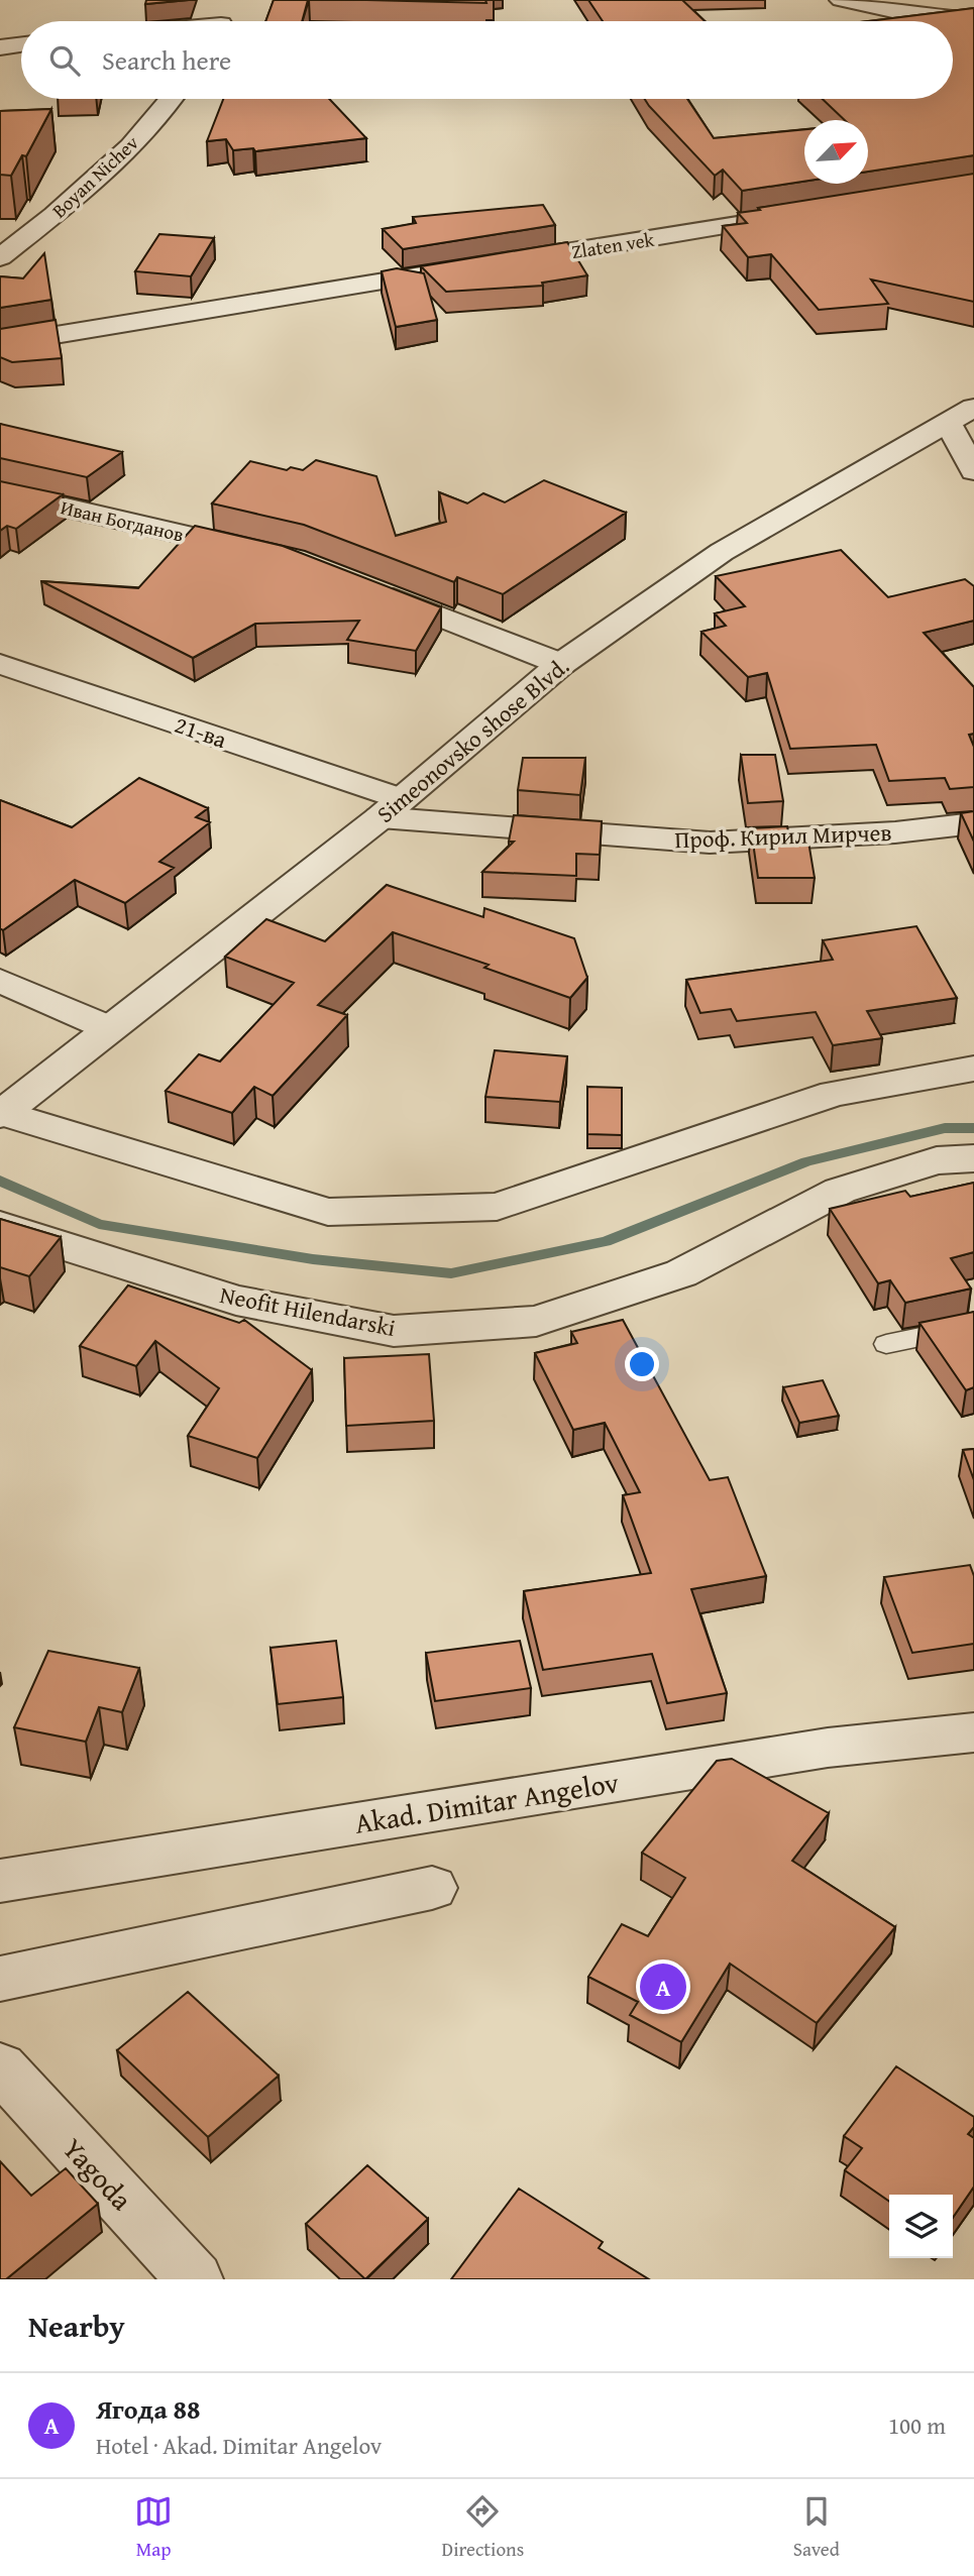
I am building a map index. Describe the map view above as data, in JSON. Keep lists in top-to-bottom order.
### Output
{
  "streets": {
    "street": [
      "Boyan Nichev",
      "Zlaten vek",
      "Иван Богданов",
      "21-ва",
      "Simeonovsko shose Blvd.",
      "Проф. Кирил Мирчев",
      "Neofit Hilendarski",
      "Akad. Dimitar Angelov",
      "Yagoda"
    ]
  },
  "crossings": [
    ["21-ва", "Simeonovsko shose Blvd."],
    ["21-ва", "Проф. Кирил Мирчев"],
    ["Simeonovsko shose Blvd.", "Проф. Кирил Мирчев"]
  ],
  "north": "top right",
  "page": {
    "search": "Search here",
    "pins": "A",
    "heading": "Nearby",
    "list": [
      {
        "mark": "A",
        "name": "Ягода 88",
        "note": "Hotel · Akad. Dimitar Angelov",
        "value": "100 m"
      }
    ],
    "nav": ["Map", "Directions", "Saved"]
  }
}
